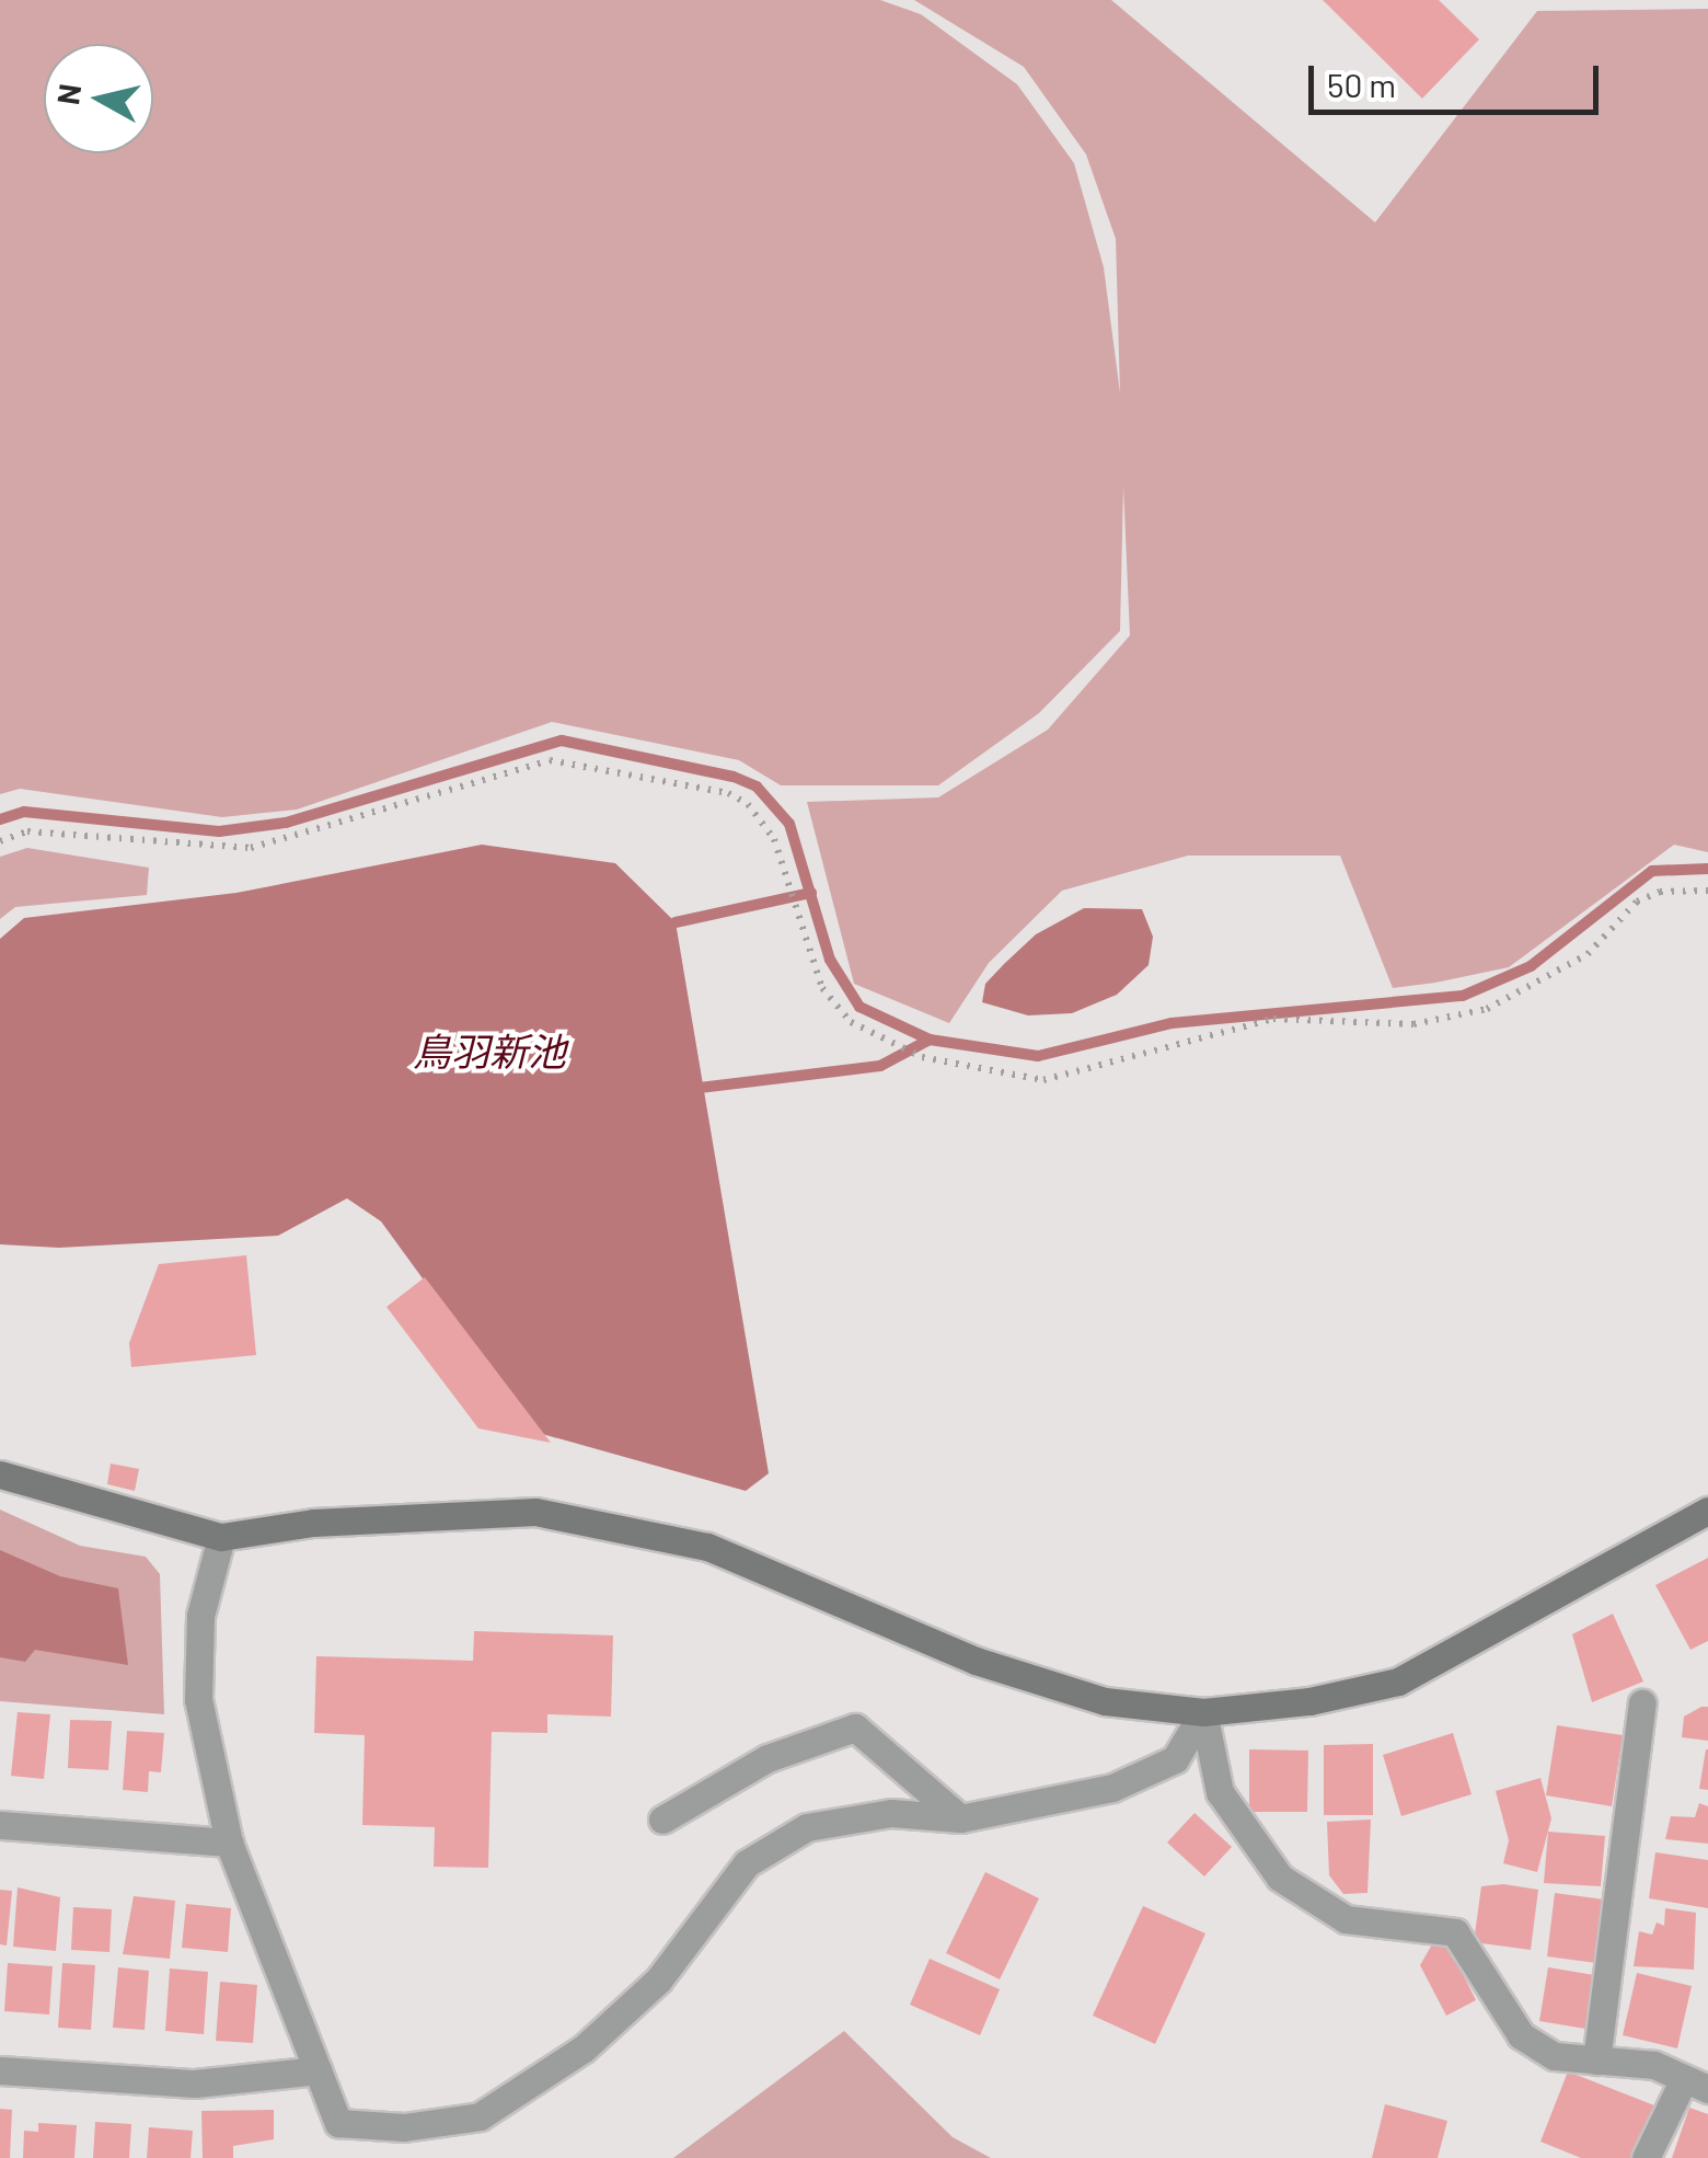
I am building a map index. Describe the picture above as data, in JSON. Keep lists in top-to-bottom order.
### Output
{
  "water": ["鳥羽新池"],
  "scale_bar": "50 m",
  "north": "left"
}
